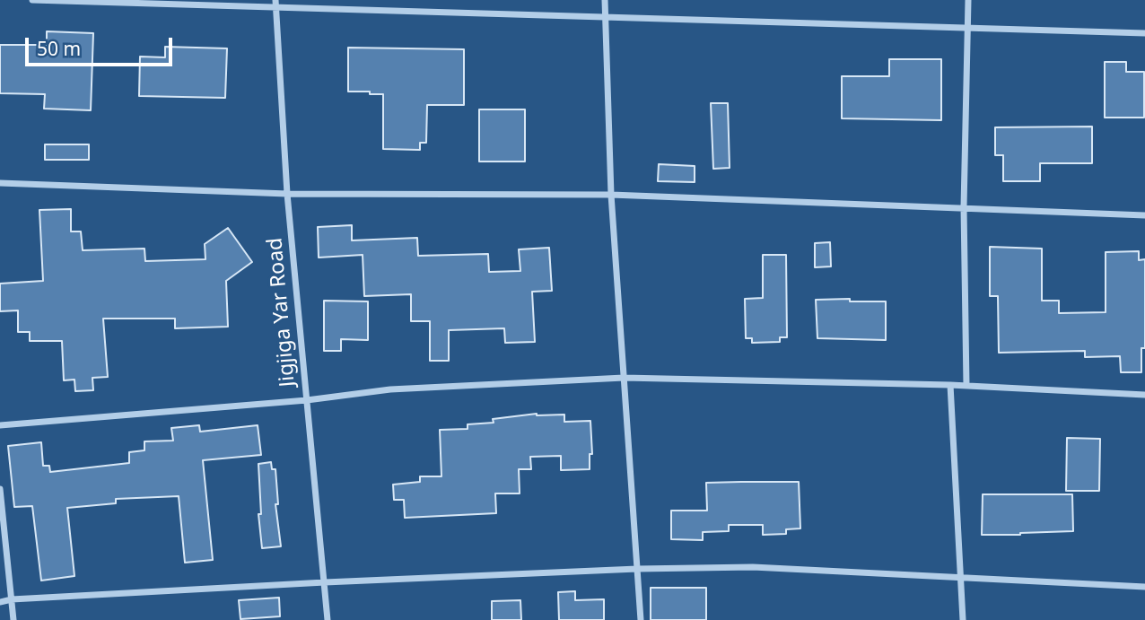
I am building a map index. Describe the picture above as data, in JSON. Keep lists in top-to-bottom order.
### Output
{
  "streets": {
    "street": ["Jigjiga Yar Road"]
  },
  "scale_bar": "50 m"
}
